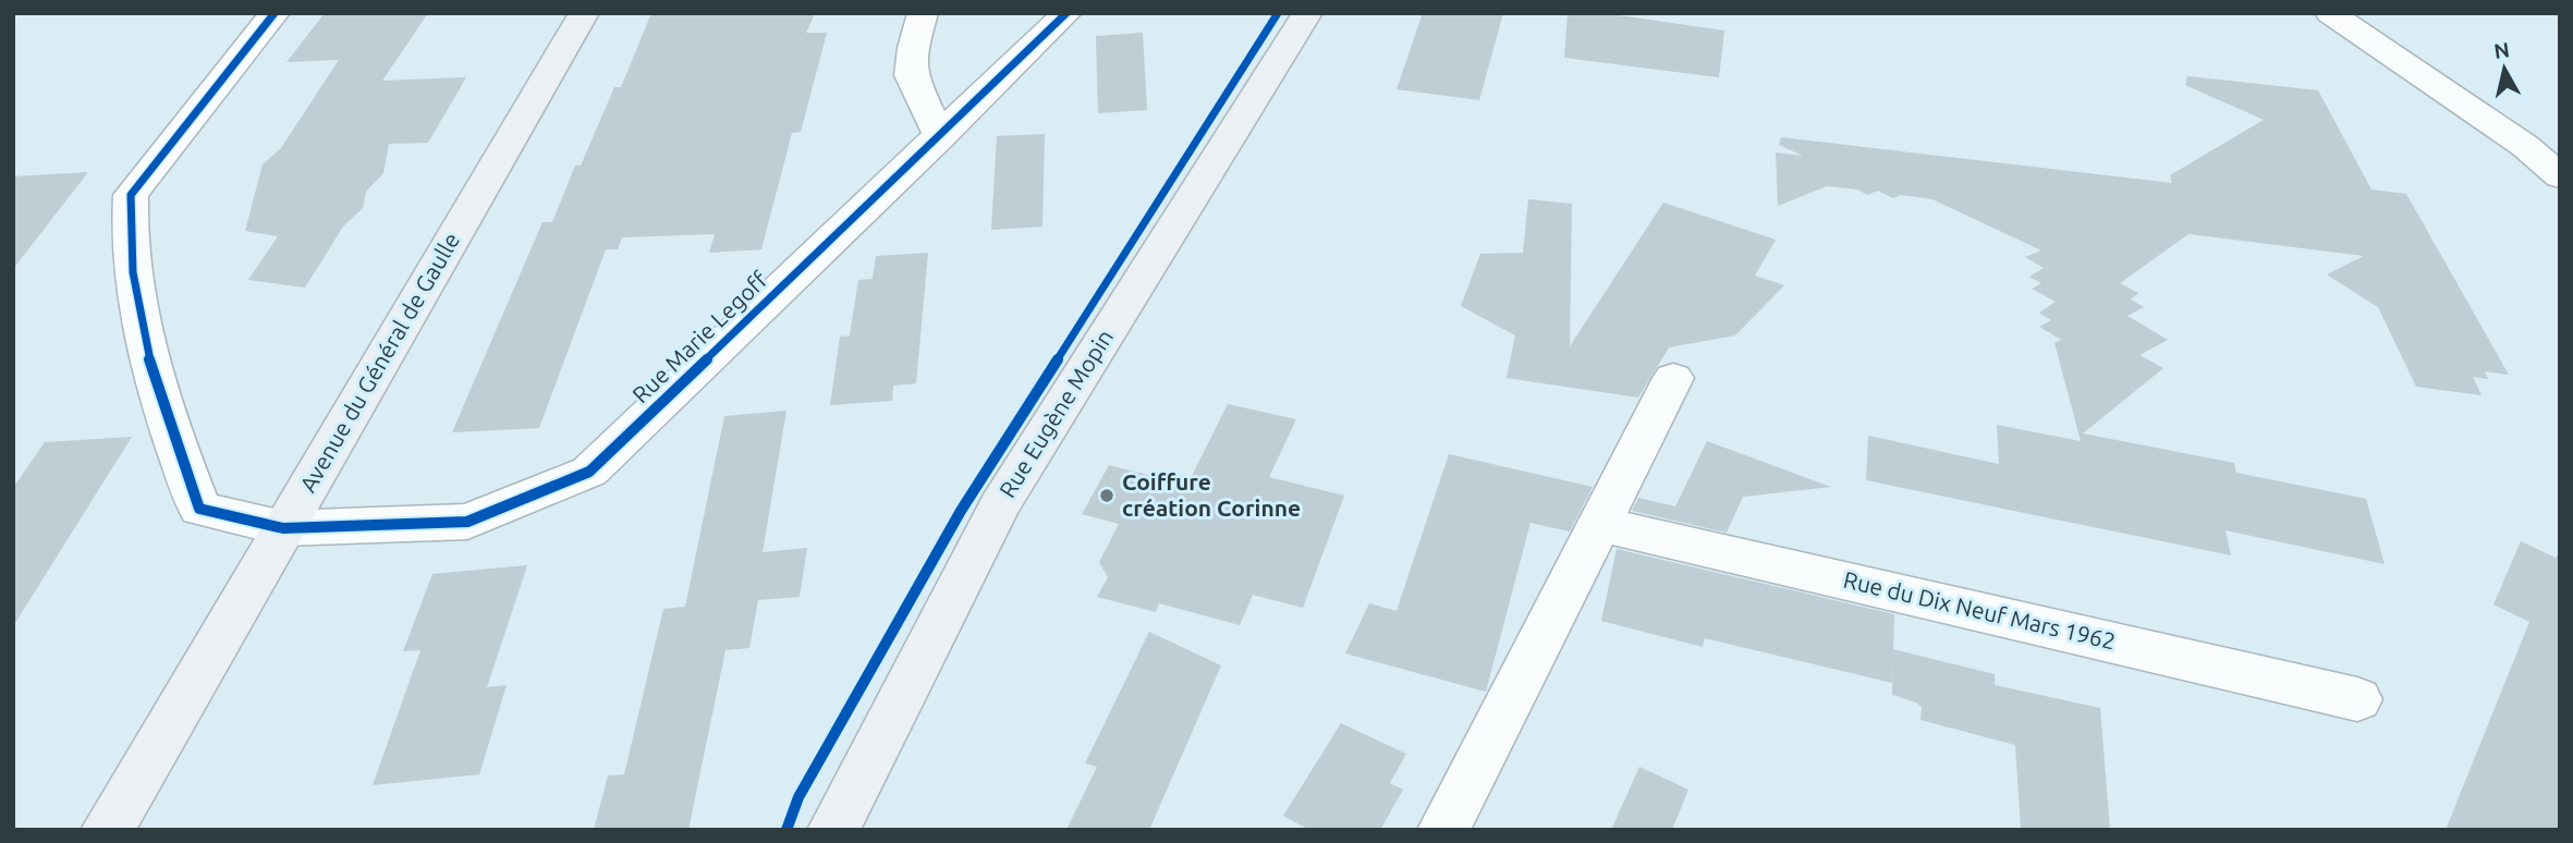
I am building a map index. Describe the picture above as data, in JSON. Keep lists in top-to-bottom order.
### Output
{
  "streets": {
    "main road": ["Avenue du Général de Gaulle", "Rue Eugène Mopin"],
    "street": ["Rue Marie Legoff", "Rue du Dix Neuf Mars 1962"]
  },
  "crossings": [
    ["Rue Marie Legoff", "Avenue du Général de Gaulle"]
  ],
  "places": ["Coiffure création Corinne"],
  "north": "top"
}
